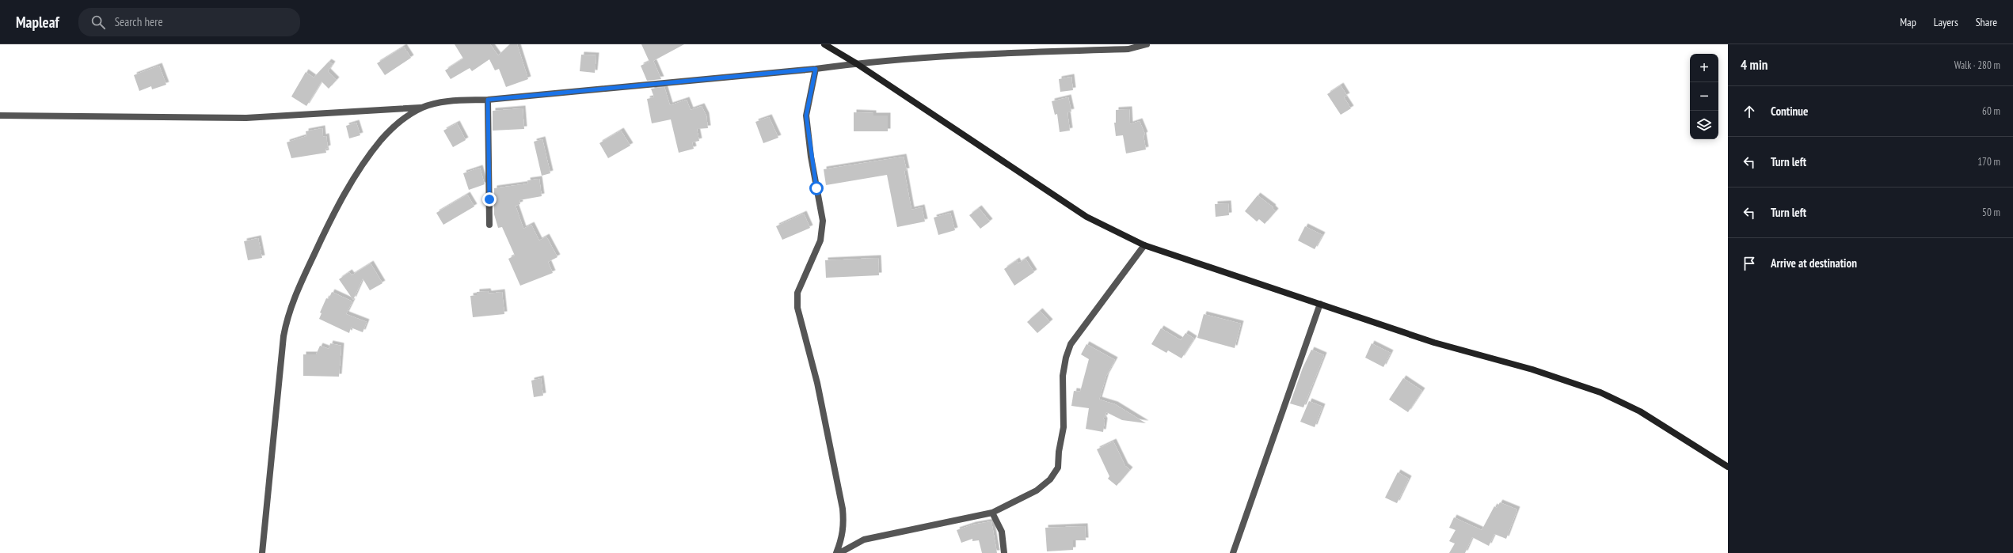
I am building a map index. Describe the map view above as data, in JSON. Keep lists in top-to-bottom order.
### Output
{
  "page": {
    "header": "Mapleaf",
    "search": "Search here",
    "nav": ["Map", "Layers", "Share"],
    "heading": ["4 min", "Walk · 280 m"],
    "map_buttons": ["+", "−"],
    "list": [
      ["Continue", "60 m"],
      ["Turn left", "170 m"],
      ["Turn left", "50 m"],
      "Arrive at destination"
    ]
  }
}
